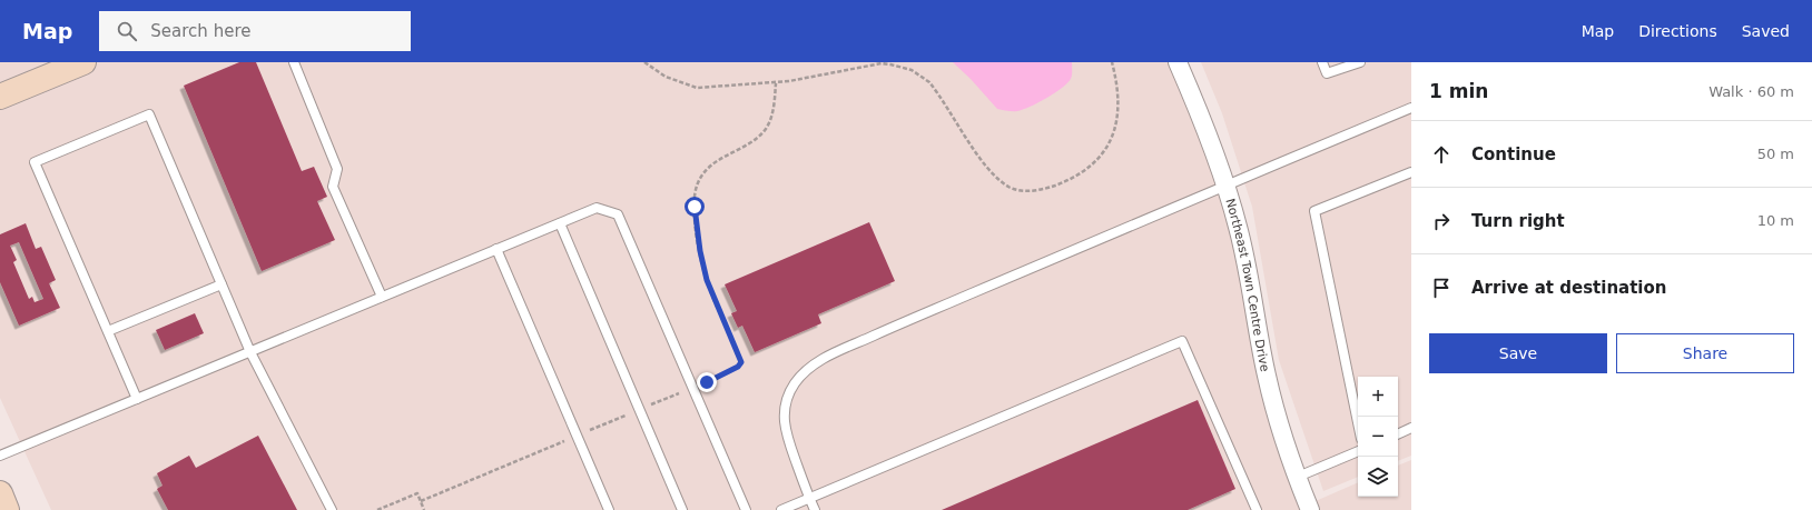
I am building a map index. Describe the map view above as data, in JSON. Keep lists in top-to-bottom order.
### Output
{
  "streets": {
    "street": ["Northeast Town Centre Drive"]
  },
  "page": {
    "header": "Map",
    "search": "Search here",
    "nav": ["Map", "Directions", "Saved"],
    "heading": ["1 min", "Walk · 60 m"],
    "list": [
      ["Continue", "50 m"],
      ["Turn right", "10 m"],
      "Arrive at destination"
    ],
    "buttons": ["Save", "Share"],
    "map_buttons": ["+", "−"]
  }
}
